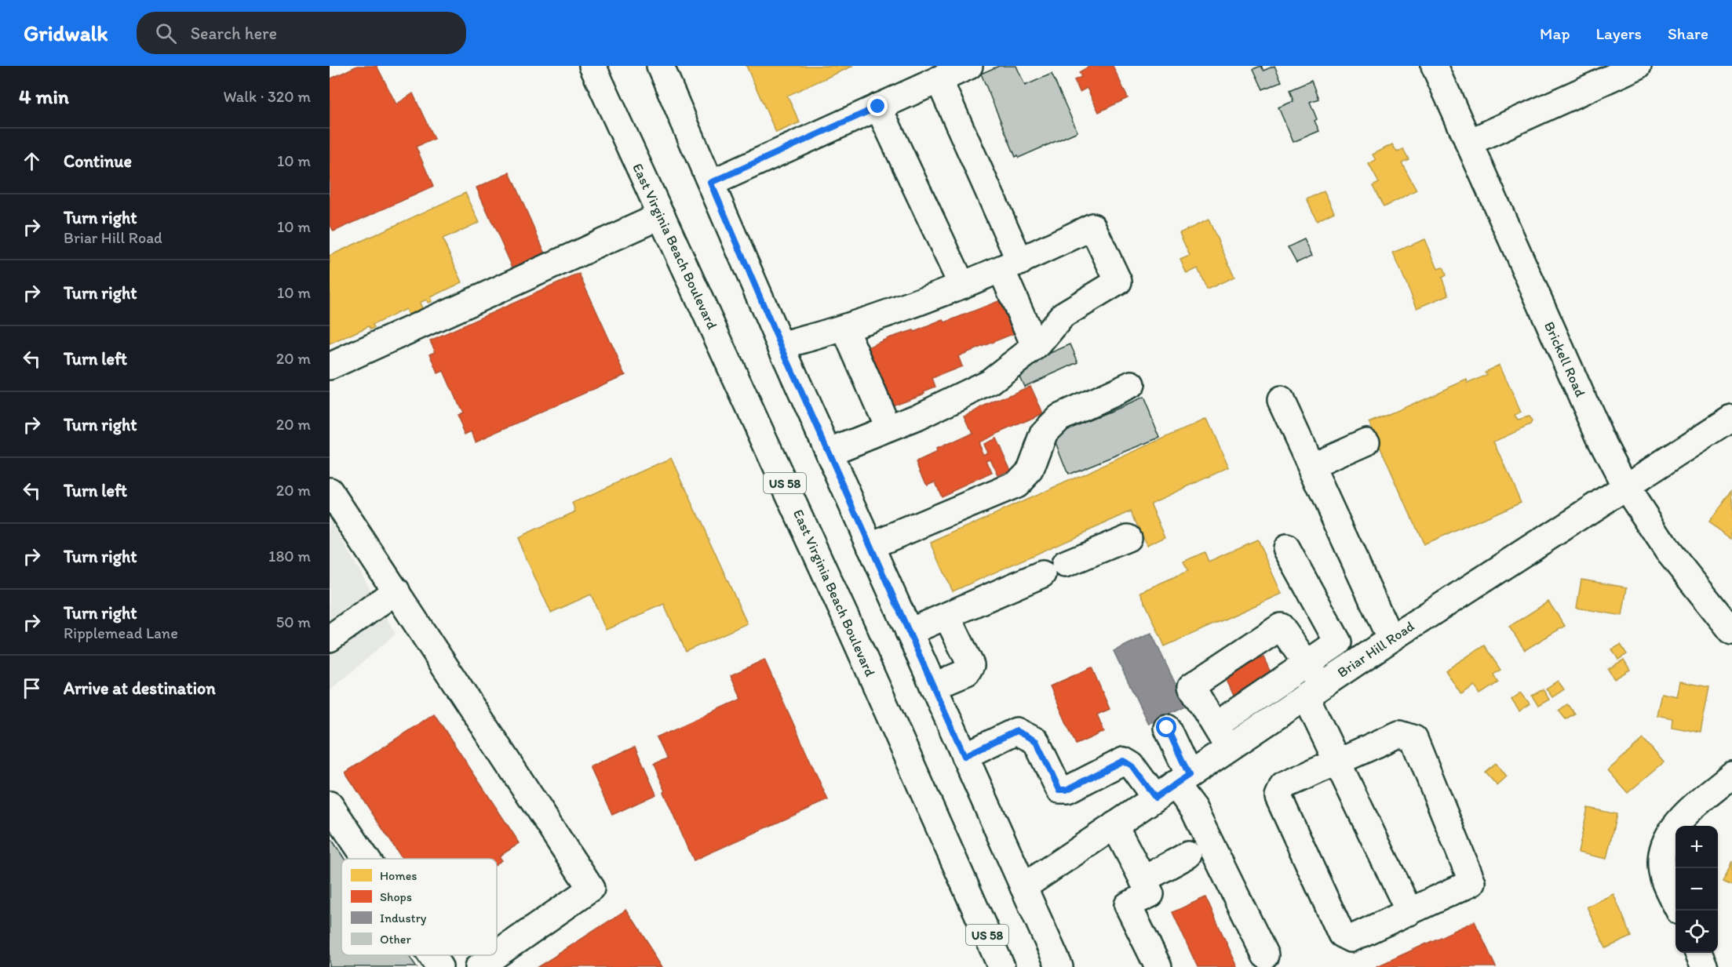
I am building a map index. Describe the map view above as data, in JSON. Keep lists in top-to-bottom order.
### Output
{
  "streets": {
    "main road": [
      "East Virginia Beach Boulevard",
      "Brickell Road",
      "US 58",
      "Briar Hill Road"
    ]
  },
  "crossings": [
    ["Brickell Road", "Briar Hill Road"]
  ],
  "legend": [
    "Homes",
    "Shops",
    "Industry",
    "Other"
  ],
  "page": {
    "header": "Gridwalk",
    "search": "Search here",
    "nav": ["Map", "Layers", "Share"],
    "heading": ["4 min", "Walk · 320 m"],
    "list": [
      ["Continue", "10 m"],
      ["Turn right", "Briar Hill Road", "10 m"],
      ["Turn right", "10 m"],
      ["Turn left", "20 m"],
      ["Turn right", "20 m"],
      ["Turn left", "20 m"],
      ["Turn right", "180 m"],
      ["Turn right", "Ripplemead Lane", "50 m"],
      "Arrive at destination"
    ],
    "map_buttons": ["+", "−"]
  }
}
